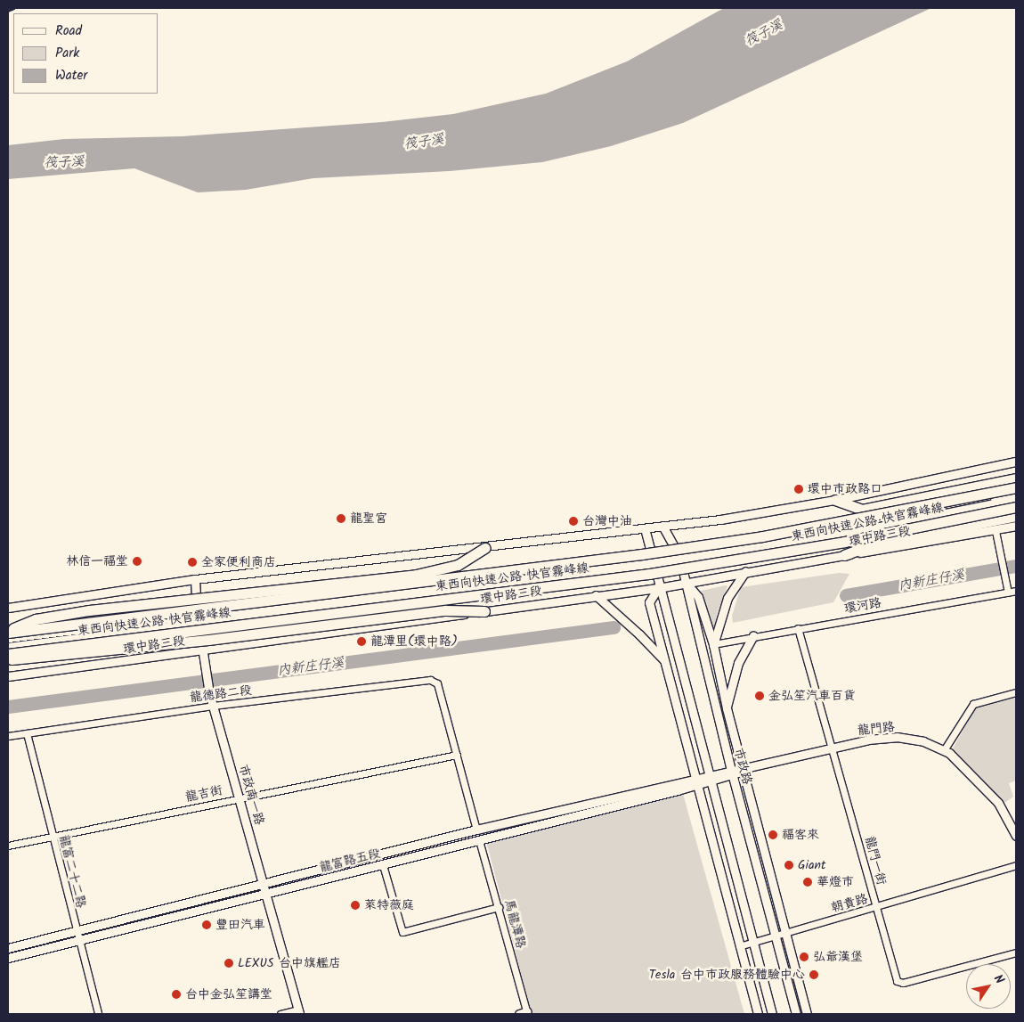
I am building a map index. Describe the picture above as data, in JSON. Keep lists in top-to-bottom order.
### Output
{
  "streets": {
    "highway": ["東西向快速公路 快官霧峰線"],
    "street": [
      "環中路三段",
      "環河路",
      "龍德路二段",
      "龍門路",
      "市政路",
      "龍吉街",
      "市政南一路",
      "龍富路五段",
      "龍門一街",
      "龍富二十二路",
      "朝貴路",
      "馬龍潭路"
    ]
  },
  "crossings": [
    ["環中路三段", "市政路"],
    ["環中路三段", "市政南一路"],
    ["環河路", "市政路"],
    ["環河路", "龍門一街"],
    ["龍德路二段", "龍吉街"],
    ["龍德路二段", "市政南一路"],
    ["龍德路二段", "龍富二十二路"],
    ["龍門路", "市政路"],
    ["龍門路", "龍富路五段"],
    ["龍門路", "龍門一街"],
    ["市政路", "朝貴路"],
    ["龍吉街", "市政南一路"],
    ["龍吉街", "龍富二十二路"],
    ["市政南一路", "龍富路五段"],
    ["龍富路五段", "龍富二十二路"],
    ["龍富路五段", "馬龍潭路"],
    ["龍門一街", "朝貴路"]
  ],
  "water": ["筏子溪", "內新庄仔溪"],
  "places": [
    "環中市政路口",
    "龍聖宮",
    "台灣中油",
    "林信一福堂",
    "全家便利商店",
    "龍潭里(環中路)",
    "金弘笙汽車百貨",
    "福客來",
    "Giant",
    "華燈市",
    "萊特薇庭",
    "豐田汽車",
    "弘爺漢堡",
    "LEXUS 台中旗艦店",
    "Tesla 台中市政服務體驗中心",
    "台中金弘笙講堂"
  ],
  "legend": ["Road", "Park", "Water"],
  "north": "top right"
}
